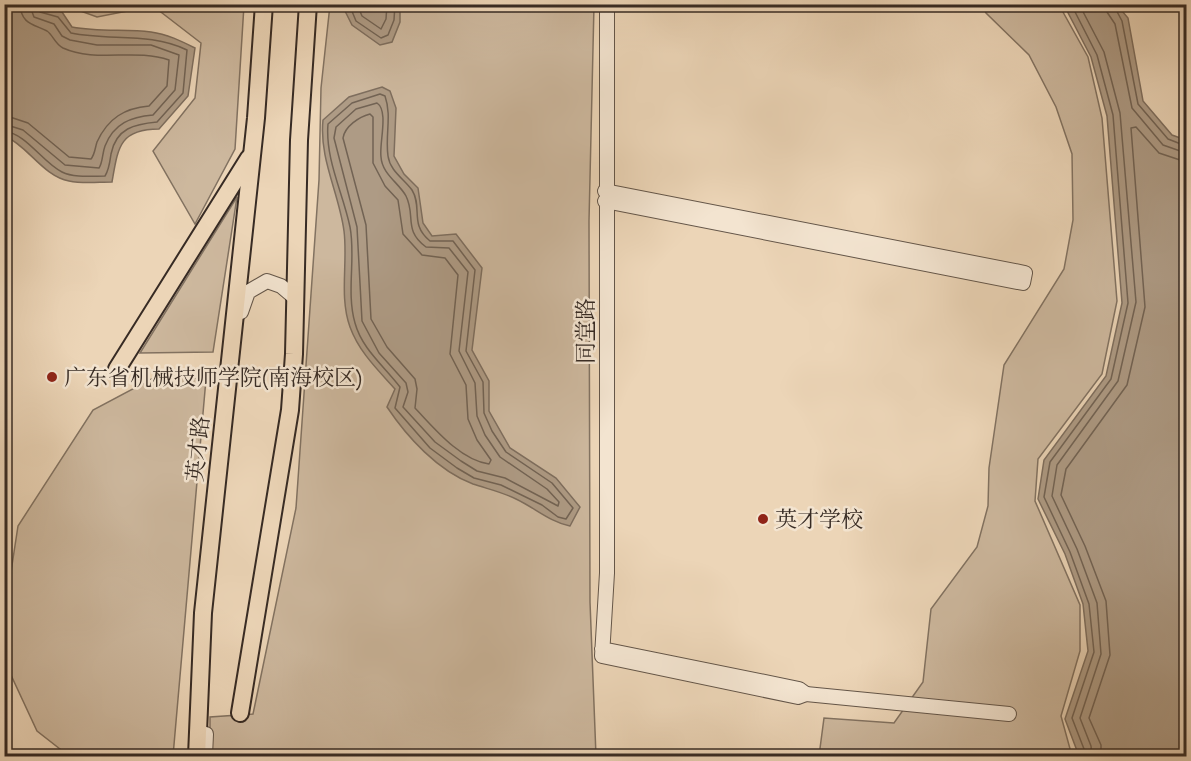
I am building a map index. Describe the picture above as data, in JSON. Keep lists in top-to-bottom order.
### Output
{
  "streets": {
    "main road": ["英才路"],
    "street": ["同堂路"]
  },
  "places": ["广东省机械技师学院(南海校区)", "英才学校"]
}
